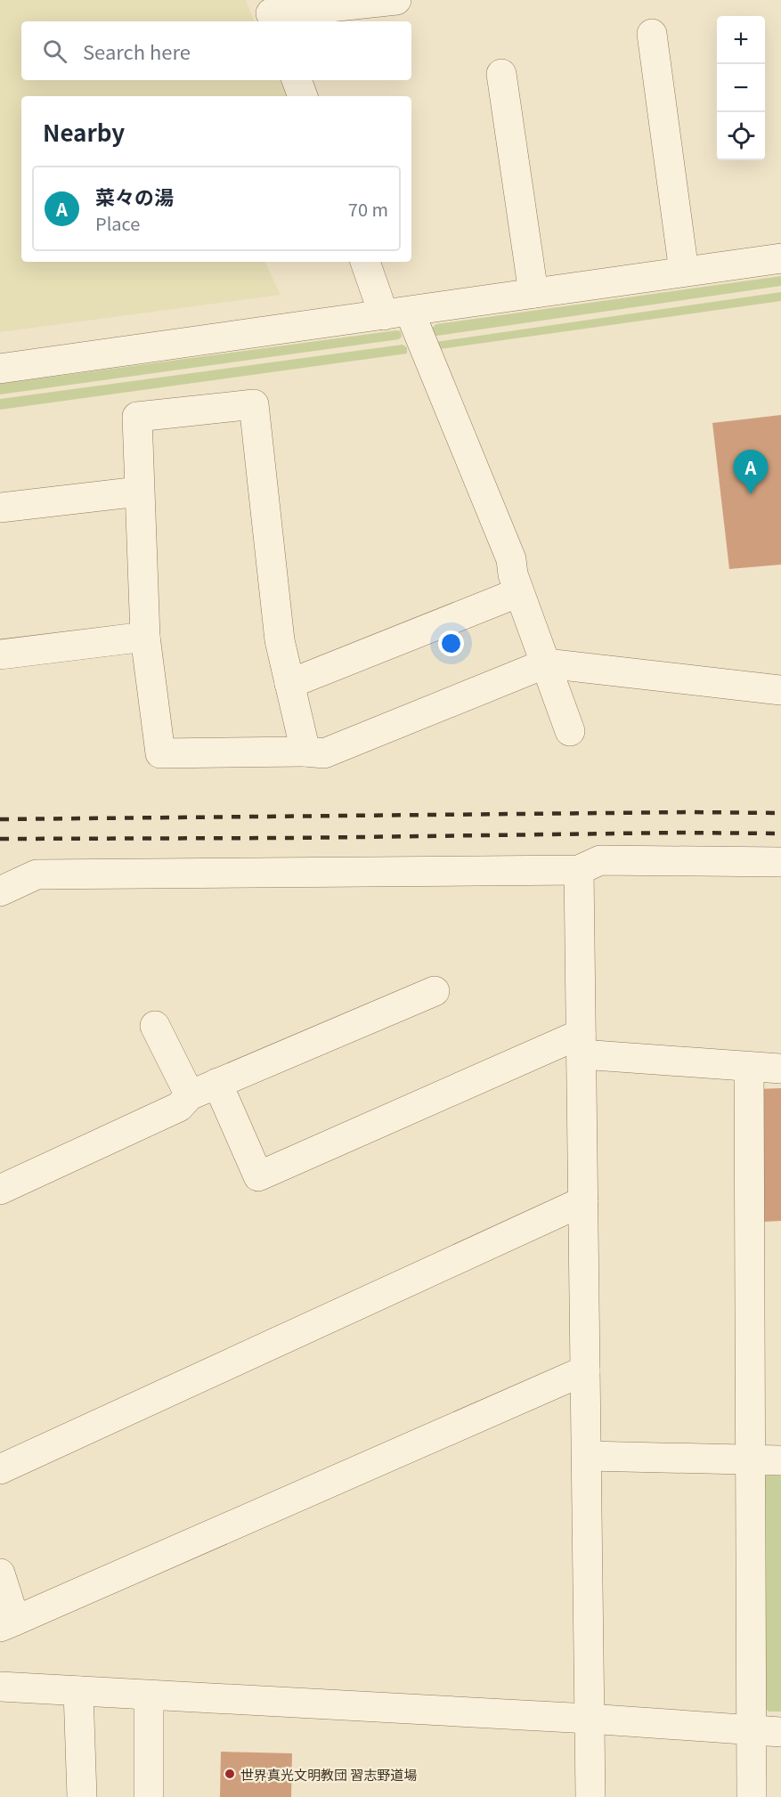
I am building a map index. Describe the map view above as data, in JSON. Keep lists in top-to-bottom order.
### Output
{
  "places": ["世界真光文明教団 習志野道場"],
  "page": {
    "map_buttons": ["+", "−"],
    "search": "Search here",
    "heading": "Nearby",
    "list": [
      {
        "mark": "A",
        "name": "菜々の湯",
        "note": "Place",
        "value": "70 m"
      }
    ],
    "pins": "A"
  }
}
